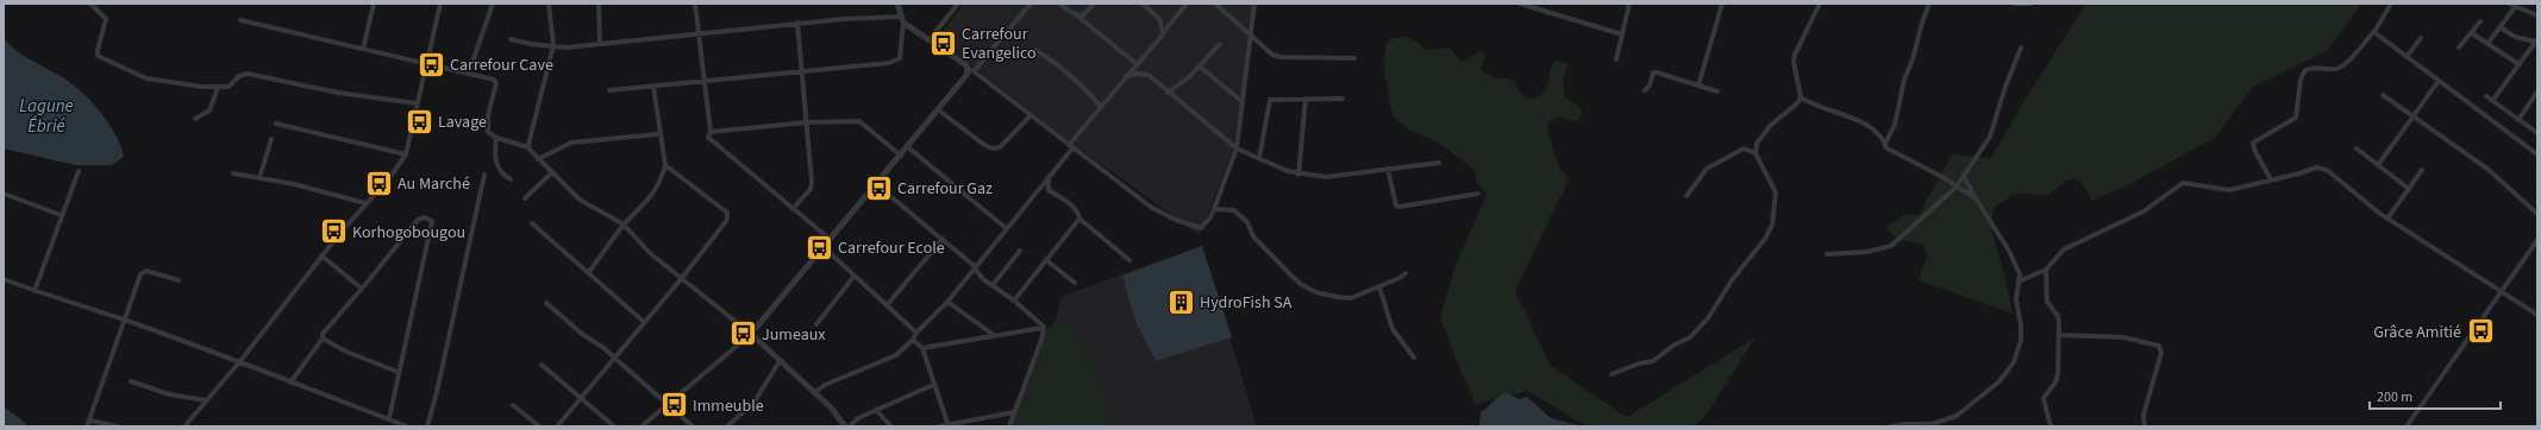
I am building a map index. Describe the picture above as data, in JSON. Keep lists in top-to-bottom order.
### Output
{
  "water": ["Lagune Ébrié"],
  "places": {
    "bus stop": [
      "Carrefour Evangelico",
      "Carrefour Cave",
      "Lavage",
      "Au Marché",
      "Carrefour Gaz",
      "Korhogobougou",
      "Carrefour Ecole",
      "Grâce Amitié",
      "Jumeaux",
      "Immeuble"
    ],
    "building": ["HydroFish SA"]
  },
  "scale_bar": "200 m"
}
